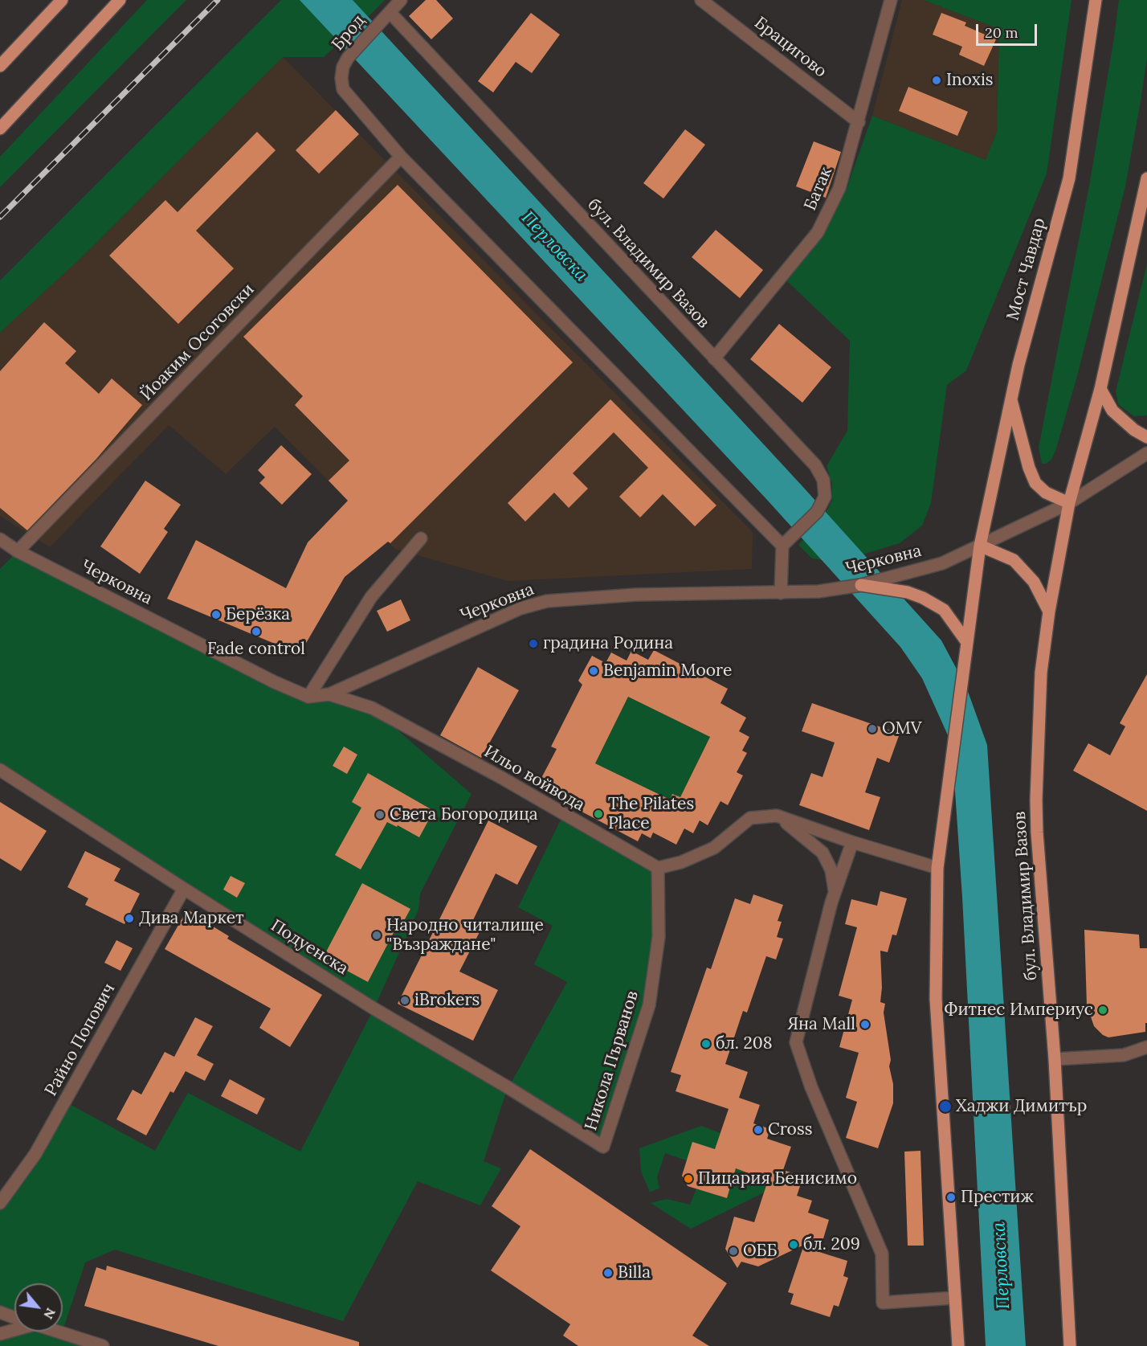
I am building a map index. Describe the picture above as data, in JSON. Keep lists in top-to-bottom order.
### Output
{
  "streets": {
    "main road": ["бул. Владимир Вазов", "Мост Чавдар"],
    "street": [
      "Брод",
      "Брацигово",
      "Батак",
      "Йоаким Осоговски",
      "Черковна",
      "Ильо войвода",
      "Подуенска",
      "Райно Попович",
      "Никола Първанов"
    ]
  },
  "crossings": [
    ["Брод", "бул. Владимир Вазов"],
    ["Брод", "Йоаким Осоговски"],
    ["Брацигово", "Батак"],
    ["Батак", "бул. Владимир Вазов"],
    ["бул. Владимир Вазов", "Черковна"],
    ["Мост Чавдар", "Черковна"],
    ["Йоаким Осоговски", "Черковна"],
    ["Черковна", "Ильо войвода"],
    ["Ильо войвода", "Никола Първанов"],
    ["Подуенска", "Райно Попович"],
    ["Подуенска", "Никола Първанов"]
  ],
  "water": ["Перловска"],
  "places": [
    "Inoxis",
    "Берёзка",
    "Fade control",
    "градина Родина",
    "Benjamin Moore",
    "OMV",
    "The Pilates Place",
    "Света Богородица",
    "Дива Маркет",
    "Народно читалище \"Възраждане\"",
    "iBrokers",
    "Фитнес Империус",
    "Яна Mall",
    "бл. 208",
    "Хаджи Димитър",
    "Cross",
    "Пицария Бенисимо",
    "Престиж",
    "бл. 209",
    "ОББ",
    "Billa"
  ],
  "scale_bar": "20 m",
  "north": "bottom right"
}
